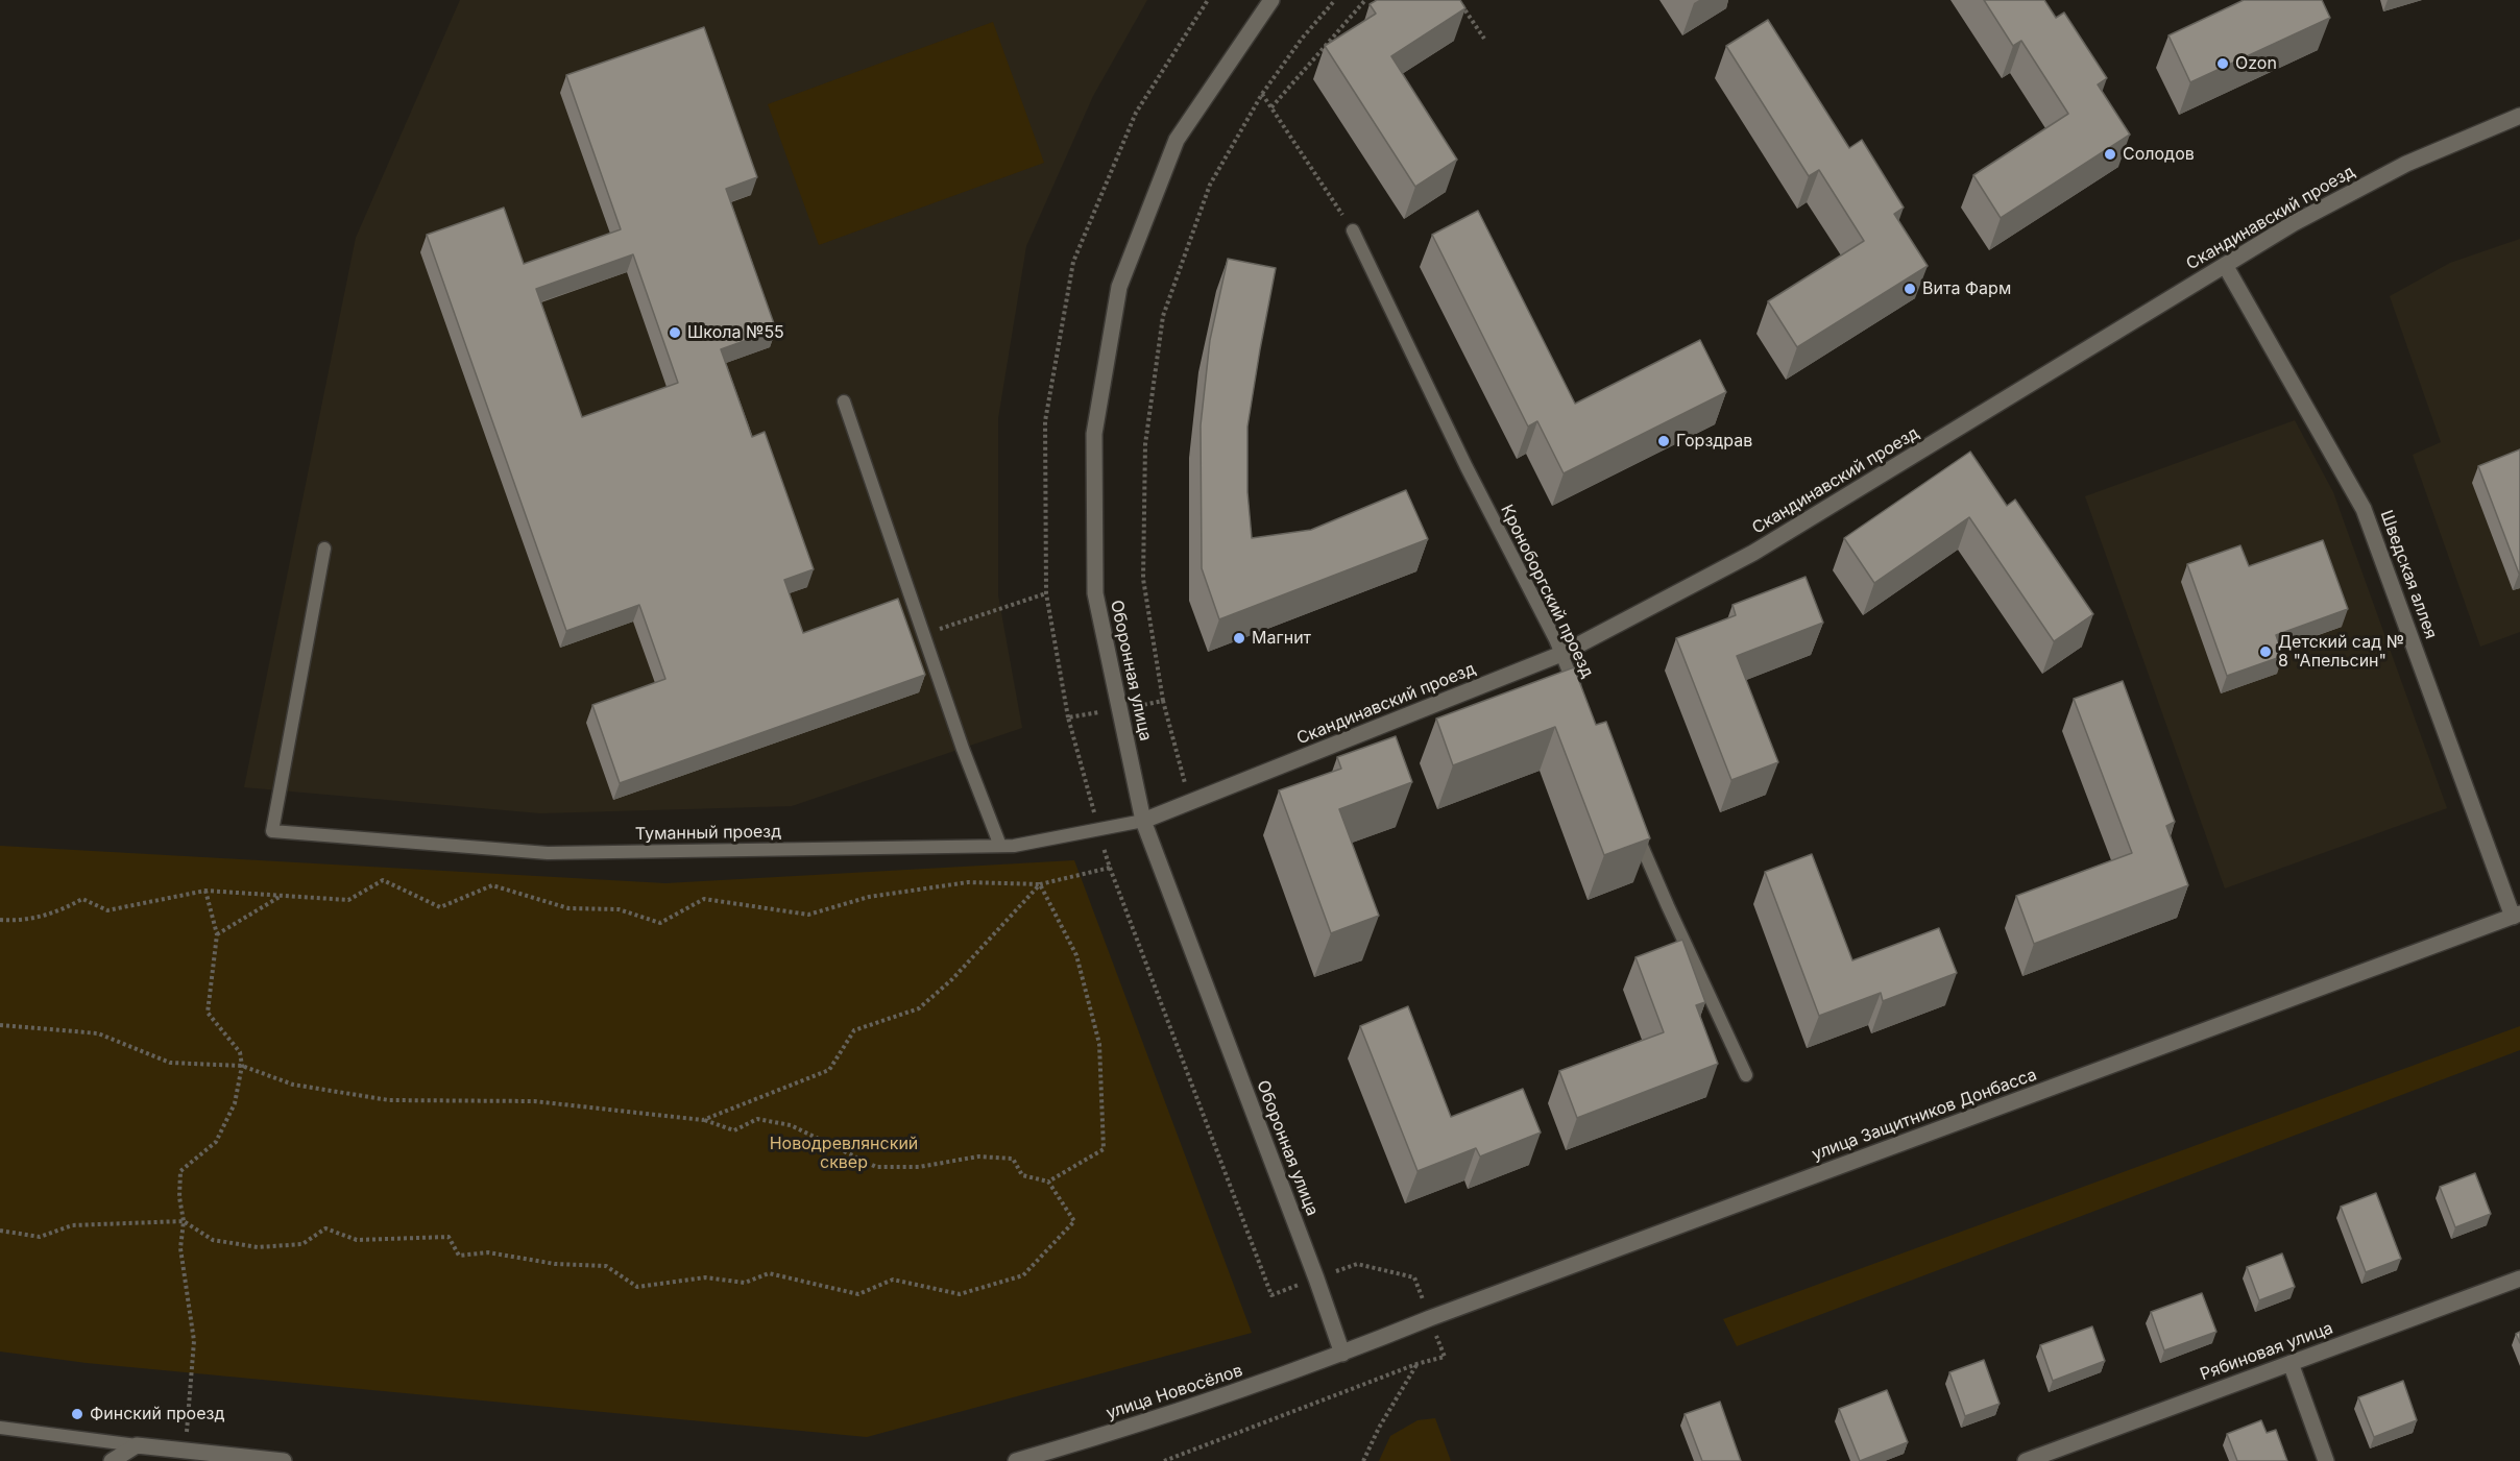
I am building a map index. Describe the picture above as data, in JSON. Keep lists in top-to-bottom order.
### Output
{
  "streets": {
    "street": [
      "Скандинавский проезд",
      "Шведская аллея",
      "Оборонная улица",
      "улица Защитников Донбасса",
      "Рябиновая улица",
      "улица Новосёлов"
    ],
    "lane": ["Кроноборгский проезд", "Туманный проезд"]
  },
  "crossings": [
    ["Скандинавский проезд", "Шведская аллея"],
    ["Скандинавский проезд", "Кроноборгский проезд"],
    ["Скандинавский проезд", "Оборонная улица"],
    ["Скандинавский проезд", "Туманный проезд"],
    ["Шведская аллея", "улица Защитников Донбасса"],
    ["Оборонная улица", "Туманный проезд"],
    ["Оборонная улица", "улица Защитников Донбасса"],
    ["Оборонная улица", "улица Новосёлов"],
    ["улица Защитников Донбасса", "улица Новосёлов"]
  ],
  "parks": ["Новодревлянский сквер"],
  "places": [
    "Ozon",
    "Солодов",
    "Вита Фарм",
    "Школа №55",
    "Горздрав",
    "Магнит",
    "Детский сад № 8 \"Апельсин\"",
    "Финский проезд"
  ]
}
